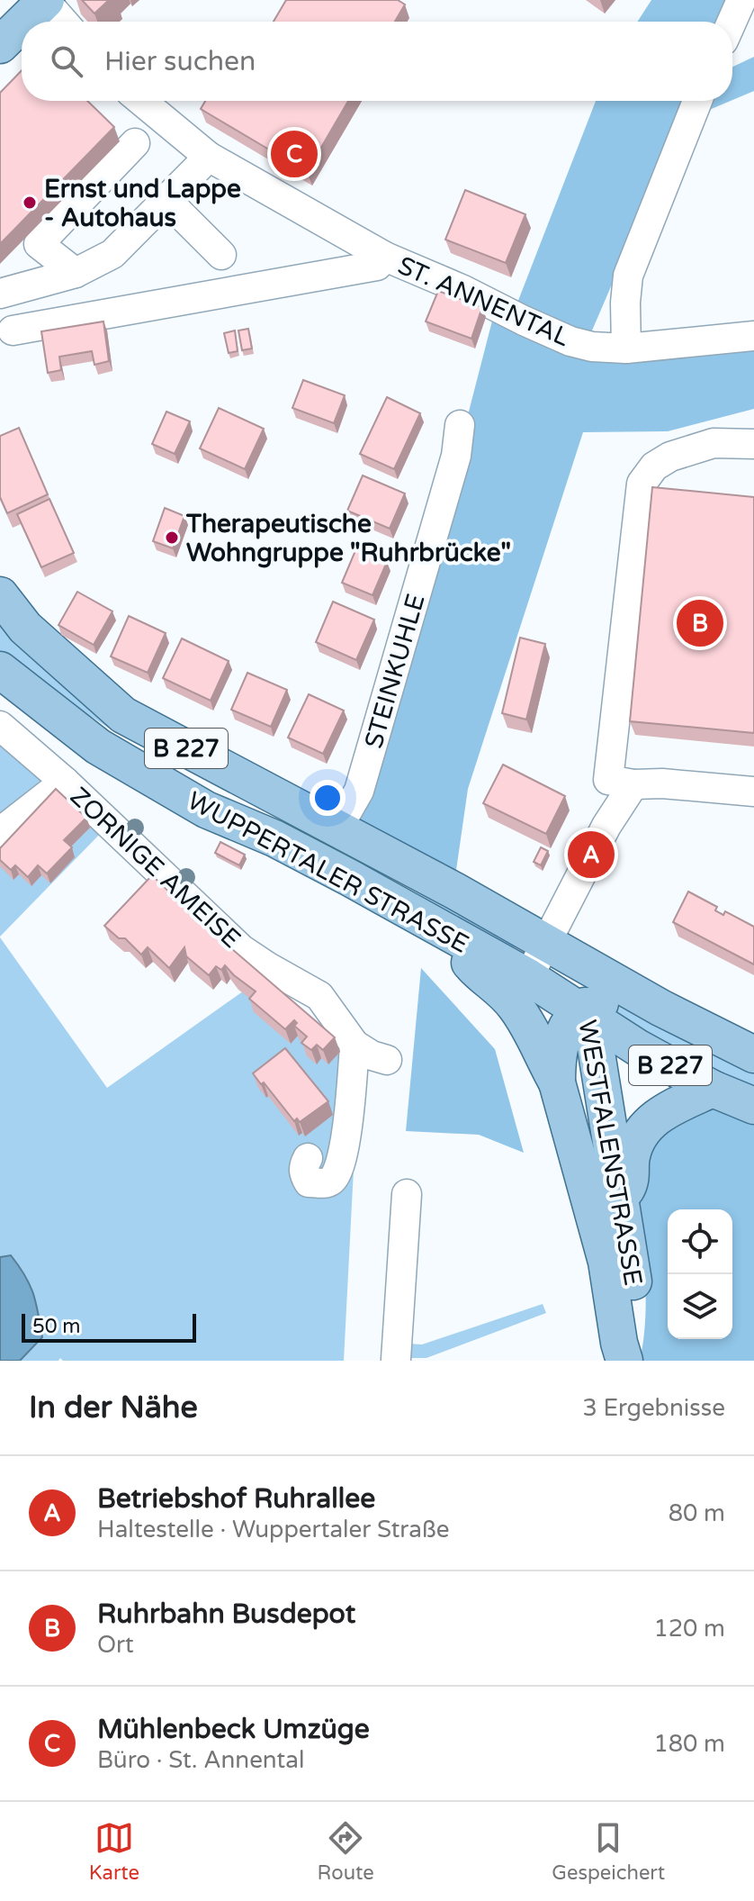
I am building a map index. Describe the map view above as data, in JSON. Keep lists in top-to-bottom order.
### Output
{
  "streets": {
    "main road": ["B 227", "WUPPERTALER STRASSE", "WESTFALENSTRASSE"],
    "street": ["ST. ANNENTAL", "STEINKUHLE", "ZORNIGE AMEISE"]
  },
  "crossings": [
    ["STEINKUHLE", "WUPPERTALER STRASSE"],
    ["B 227", "WUPPERTALER STRASSE"],
    ["B 227", "WESTFALENSTRASSE"],
    ["WUPPERTALER STRASSE", "WESTFALENSTRASSE"]
  ],
  "places": ["Ernst und Lappe - Autohaus", "Therapeutische Wohngruppe \"Ruhrbrücke\""],
  "scale_bar": "50 m",
  "page": {
    "search": "Hier suchen",
    "pins": ["C", "B", "A"],
    "scale": "50 m",
    "heading": ["In der Nähe", "3 Ergebnisse"],
    "list": [
      {
        "mark": "A",
        "name": "Betriebshof Ruhrallee",
        "note": "Haltestelle · Wuppertaler Straße",
        "value": "80 m"
      },
      {
        "mark": "B",
        "name": "Ruhrbahn Busdepot",
        "note": "Ort",
        "value": "120 m"
      },
      {
        "mark": "C",
        "name": "Mühlenbeck Umzüge",
        "note": "Büro · St. Annental",
        "value": "180 m"
      }
    ],
    "nav": ["Karte", "Route", "Gespeichert"]
  }
}
